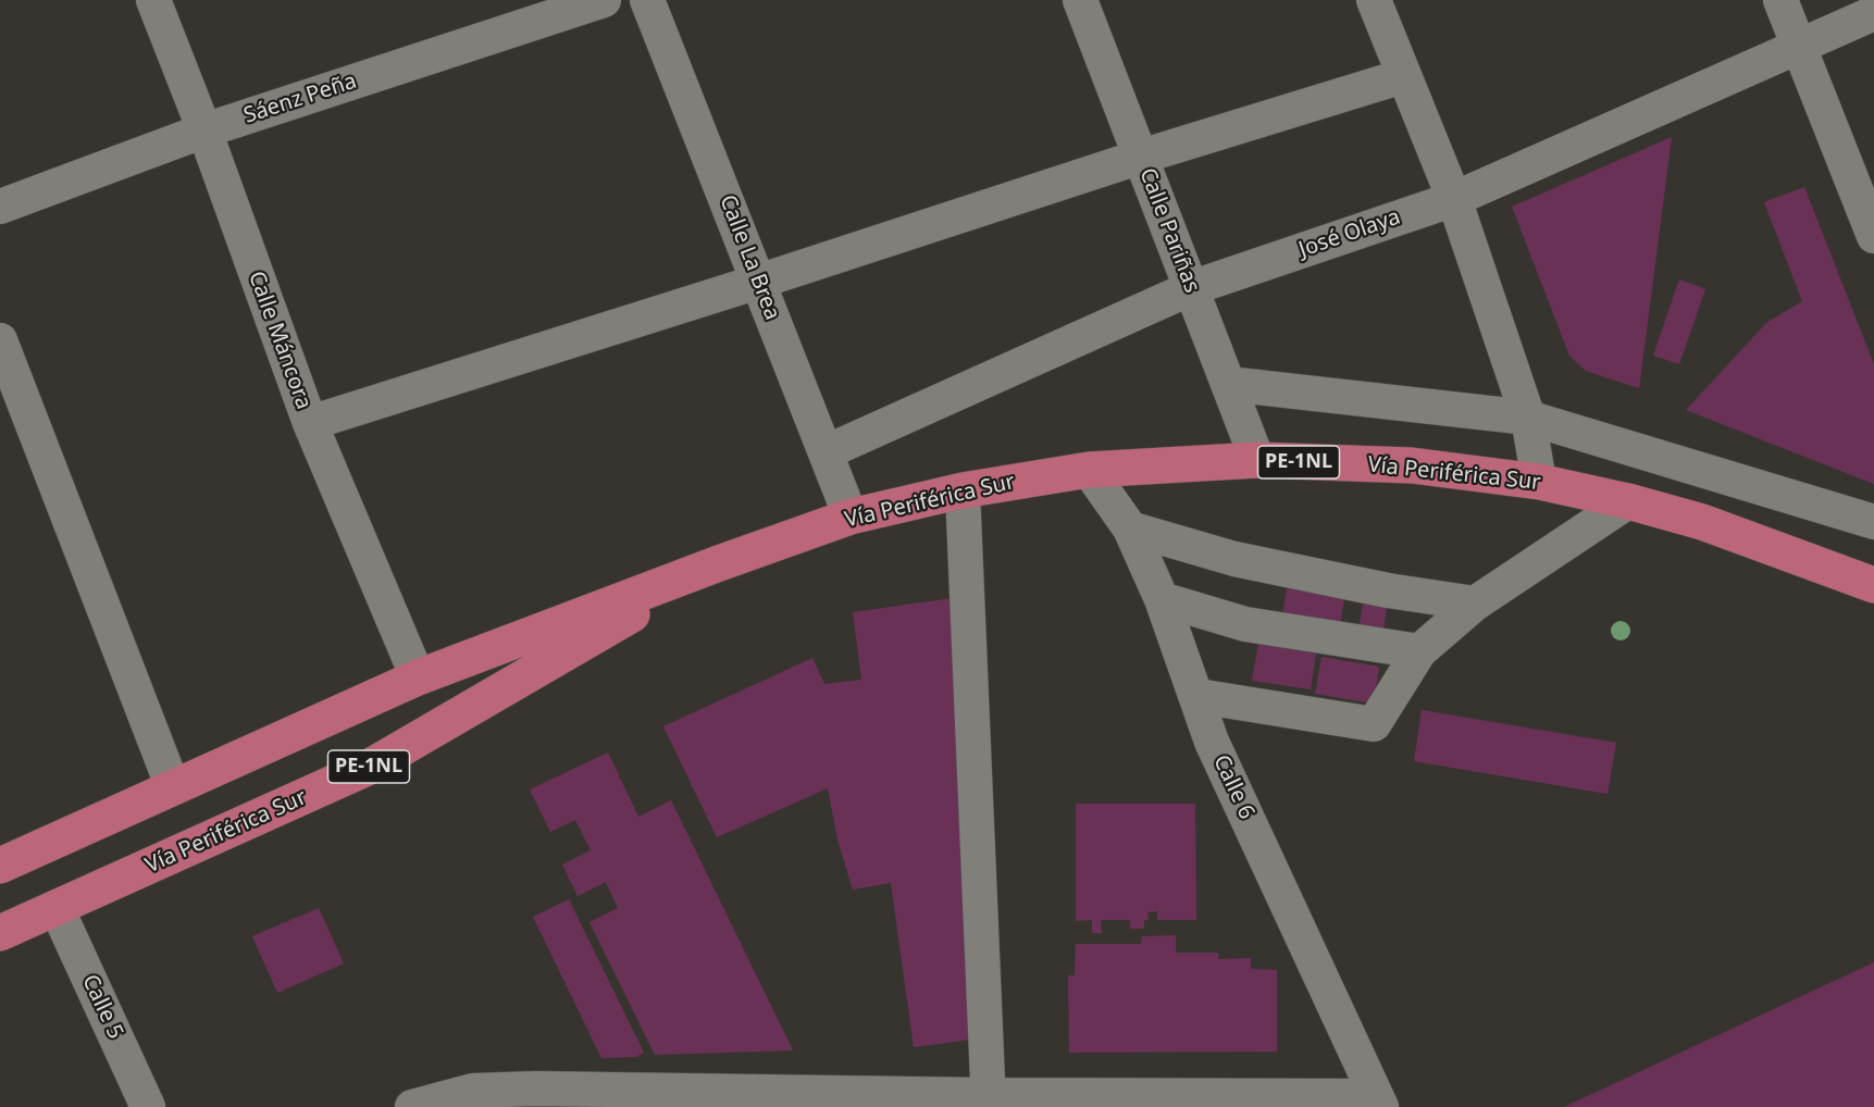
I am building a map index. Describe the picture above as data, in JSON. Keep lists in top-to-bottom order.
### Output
{
  "streets": {
    "highway": ["PE-1NL", "Vía Periférica Sur"],
    "street": [
      "Sáenz Peña",
      "Calle Pariñas",
      "José Olaya",
      "Calle La Brea",
      "Calle Máncora",
      "Calle 6",
      "Calle 5"
    ]
  },
  "crossings": [
    ["Sáenz Peña", "Calle Máncora"],
    ["Calle Pariñas", "José Olaya"],
    ["Calle Pariñas", "Vía Periférica Sur"],
    ["José Olaya", "Calle La Brea"],
    ["Calle La Brea", "Vía Periférica Sur"],
    ["Calle Máncora", "Vía Periférica Sur"],
    ["Vía Periférica Sur", "Calle 6"],
    ["Vía Periférica Sur", "Calle 5"]
  ]
}
